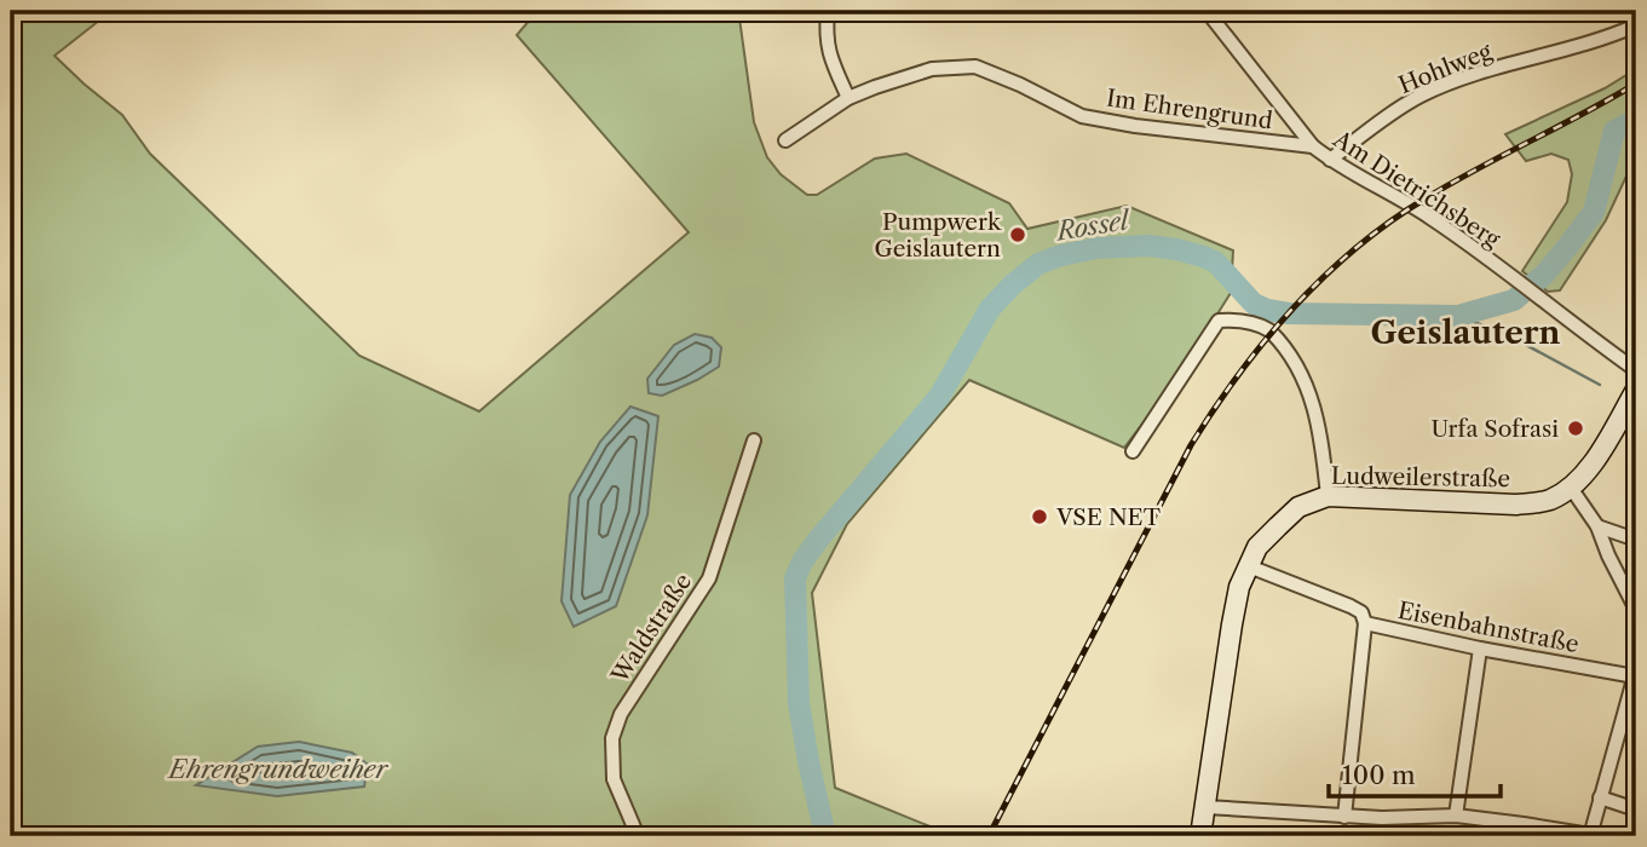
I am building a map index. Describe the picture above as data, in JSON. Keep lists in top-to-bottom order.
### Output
{
  "streets": {
    "main road": ["Ludweilerstraße"],
    "street": [
      "Hohlweg",
      "Im Ehrengrund",
      "Am Dietrichsberg",
      "Eisenbahnstraße",
      "Waldstraße"
    ]
  },
  "crossings": [
    ["Hohlweg", "Am Dietrichsberg"],
    ["Im Ehrengrund", "Am Dietrichsberg"],
    ["Ludweilerstraße", "Eisenbahnstraße"]
  ],
  "districts": ["Geislautern"],
  "water": ["Rossel", "Ehrengrundweiher"],
  "places": ["Pumpwerk Geislautern", "Urfa Sofrasi", "VSE NET"],
  "scale_bar": "100 m"
}
